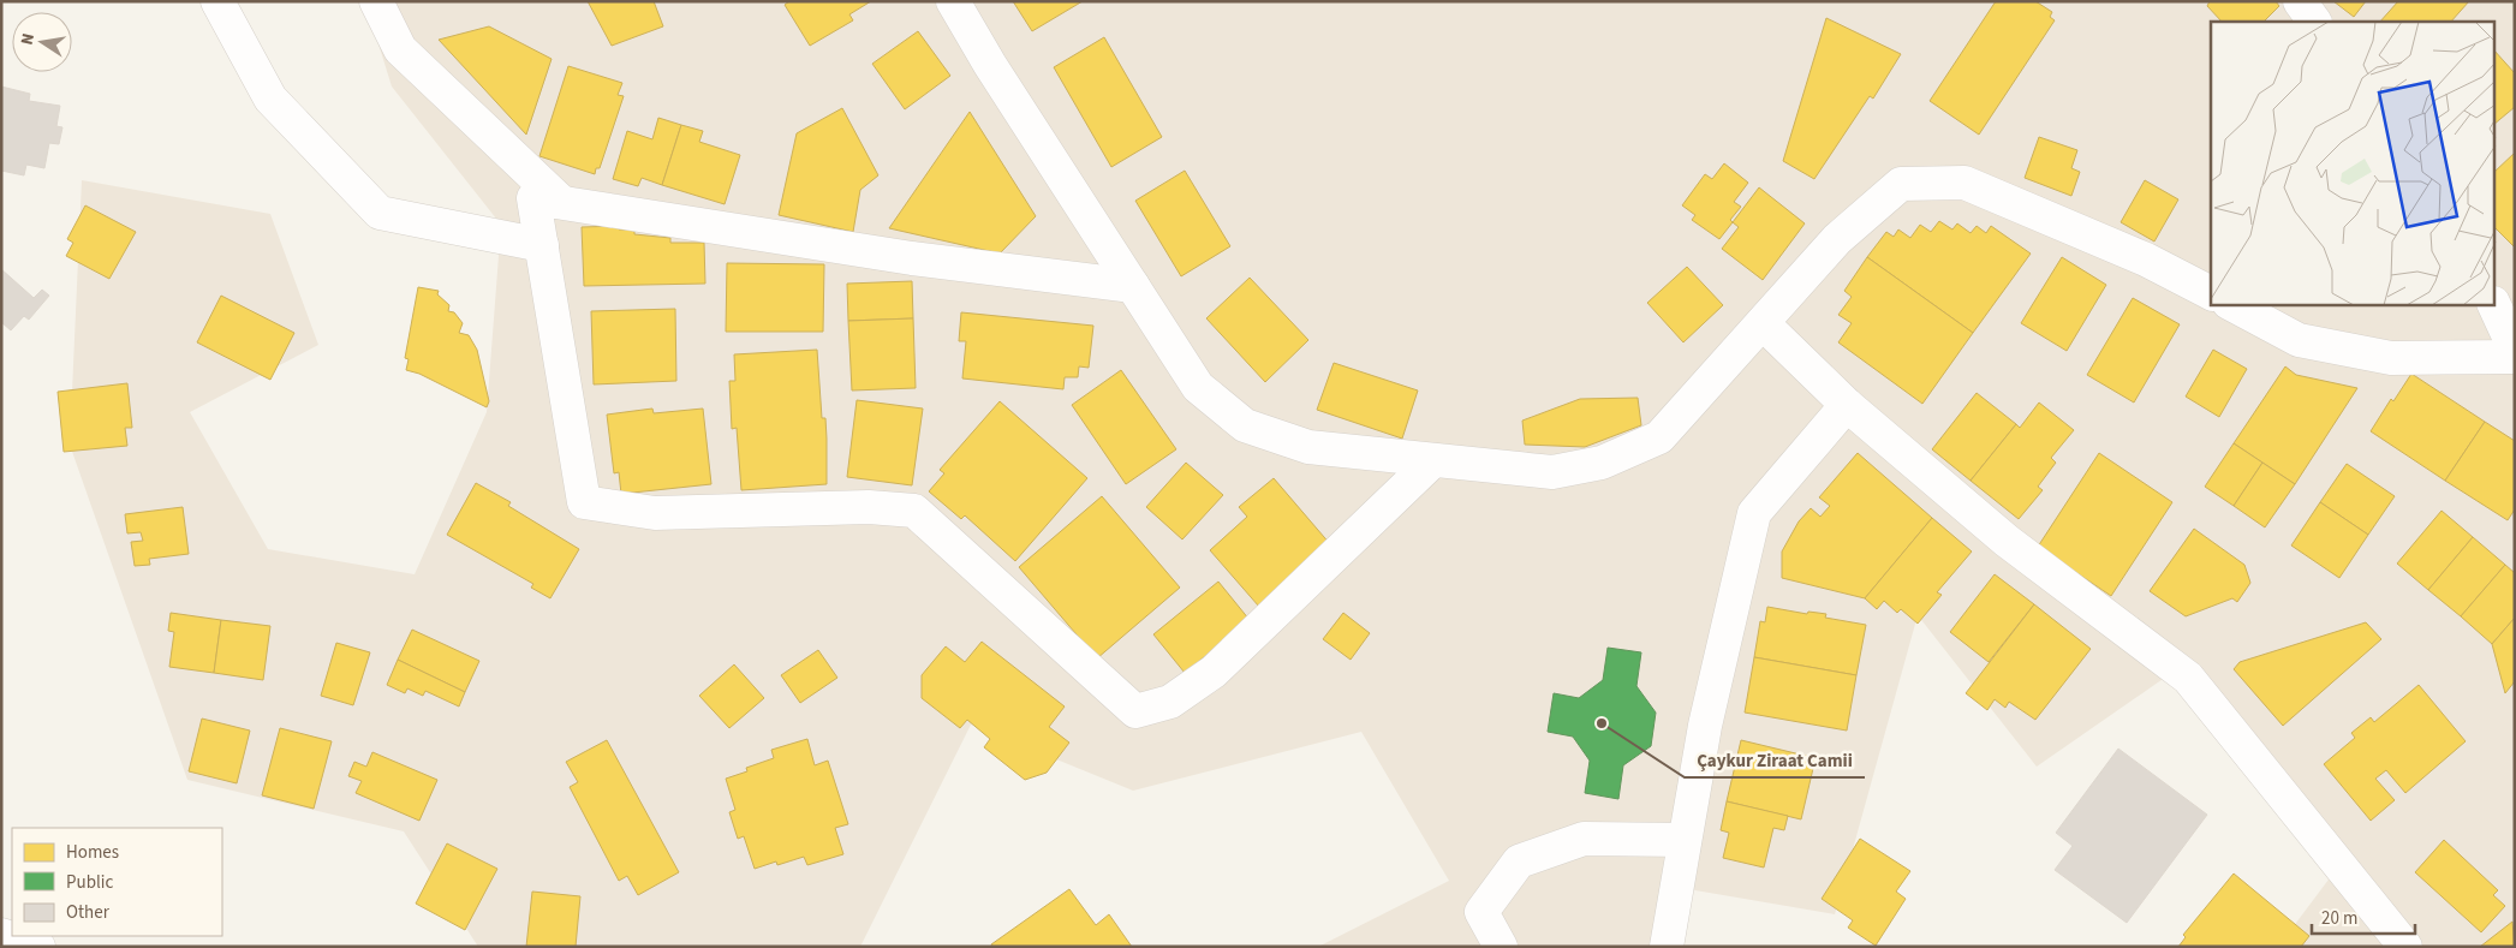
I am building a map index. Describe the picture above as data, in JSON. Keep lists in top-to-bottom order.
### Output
{
  "places": ["Çaykur Ziraat Camii"],
  "legend": ["Homes", "Public", "Other"],
  "scale_bar": "20 m",
  "north": "left"
}
